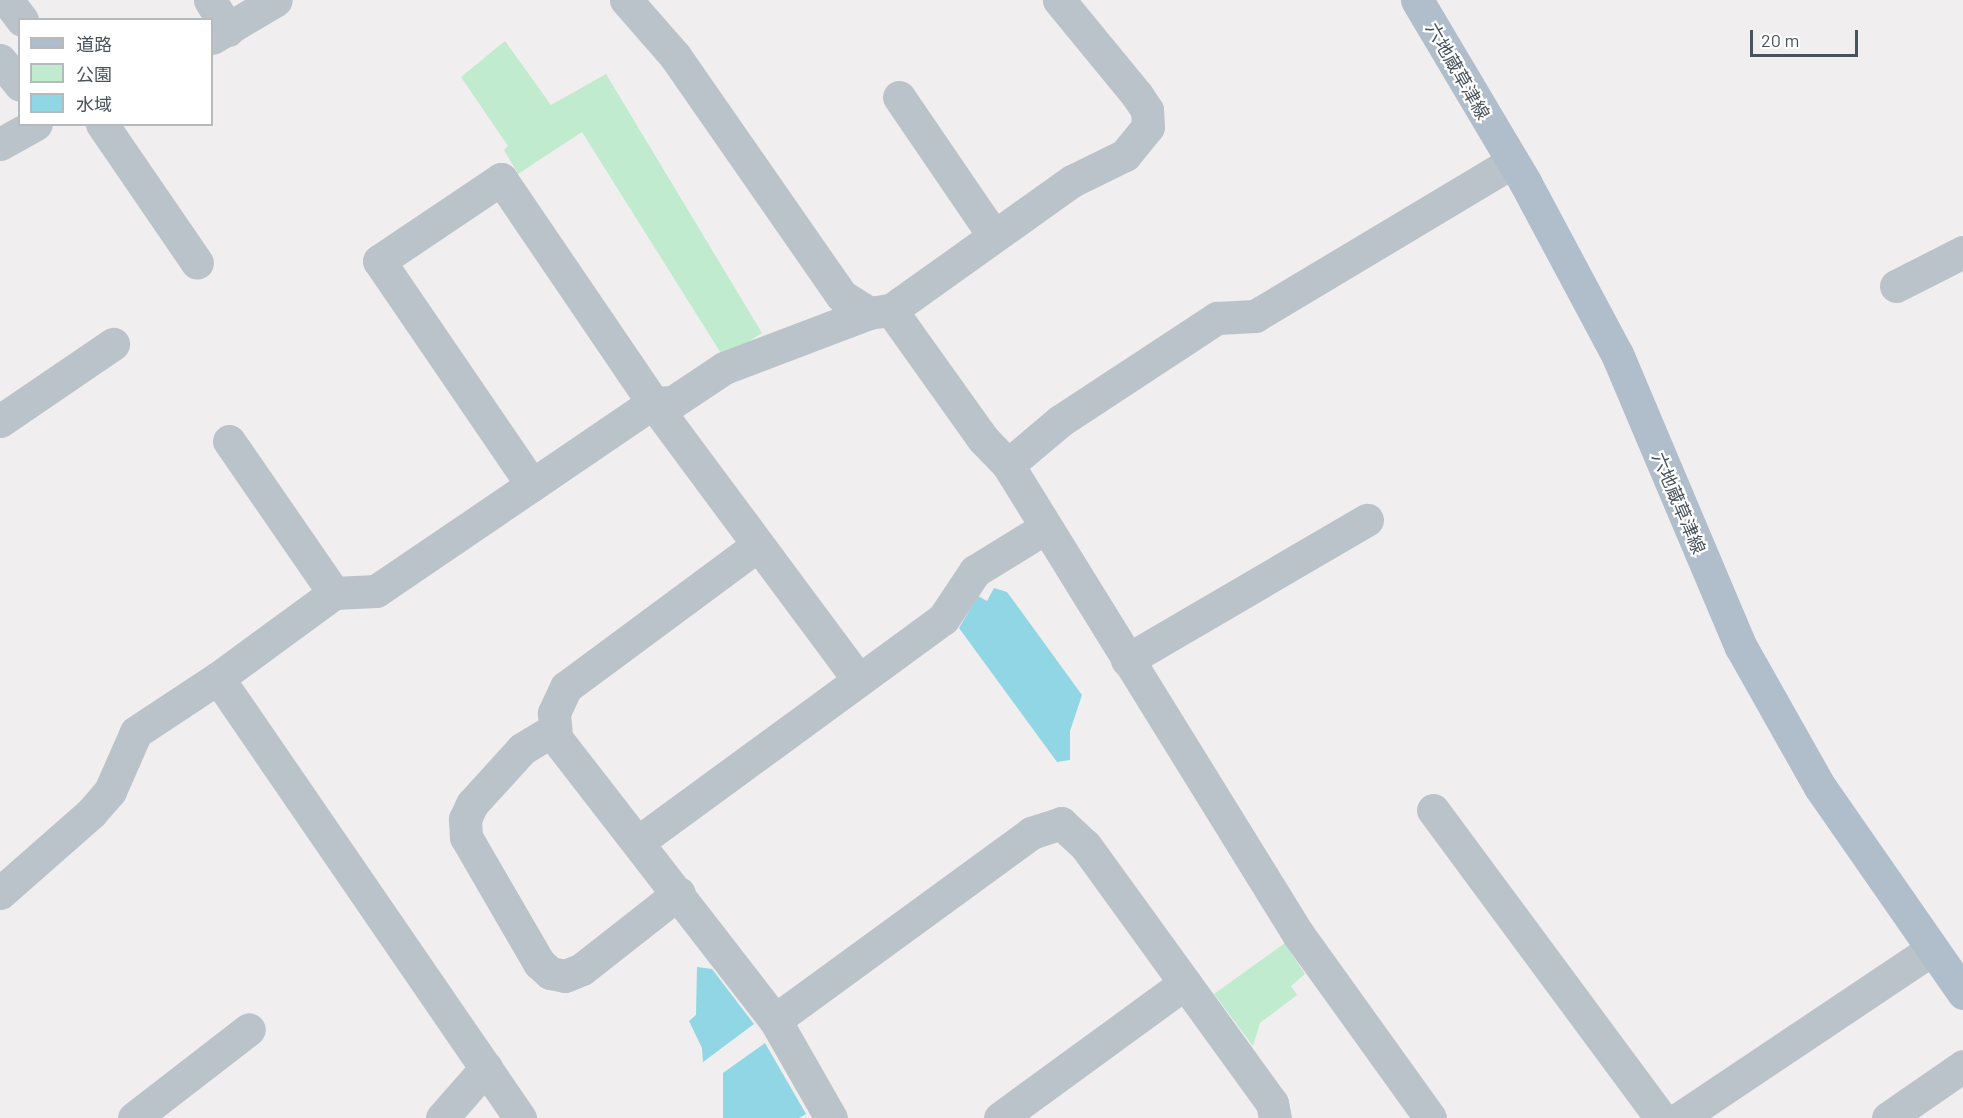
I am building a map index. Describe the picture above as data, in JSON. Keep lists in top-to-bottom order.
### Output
{
  "streets": {
    "main road": ["六地蔵草津線"]
  },
  "legend": ["道路", "公園", "水域"],
  "scale_bar": "20 m"
}
